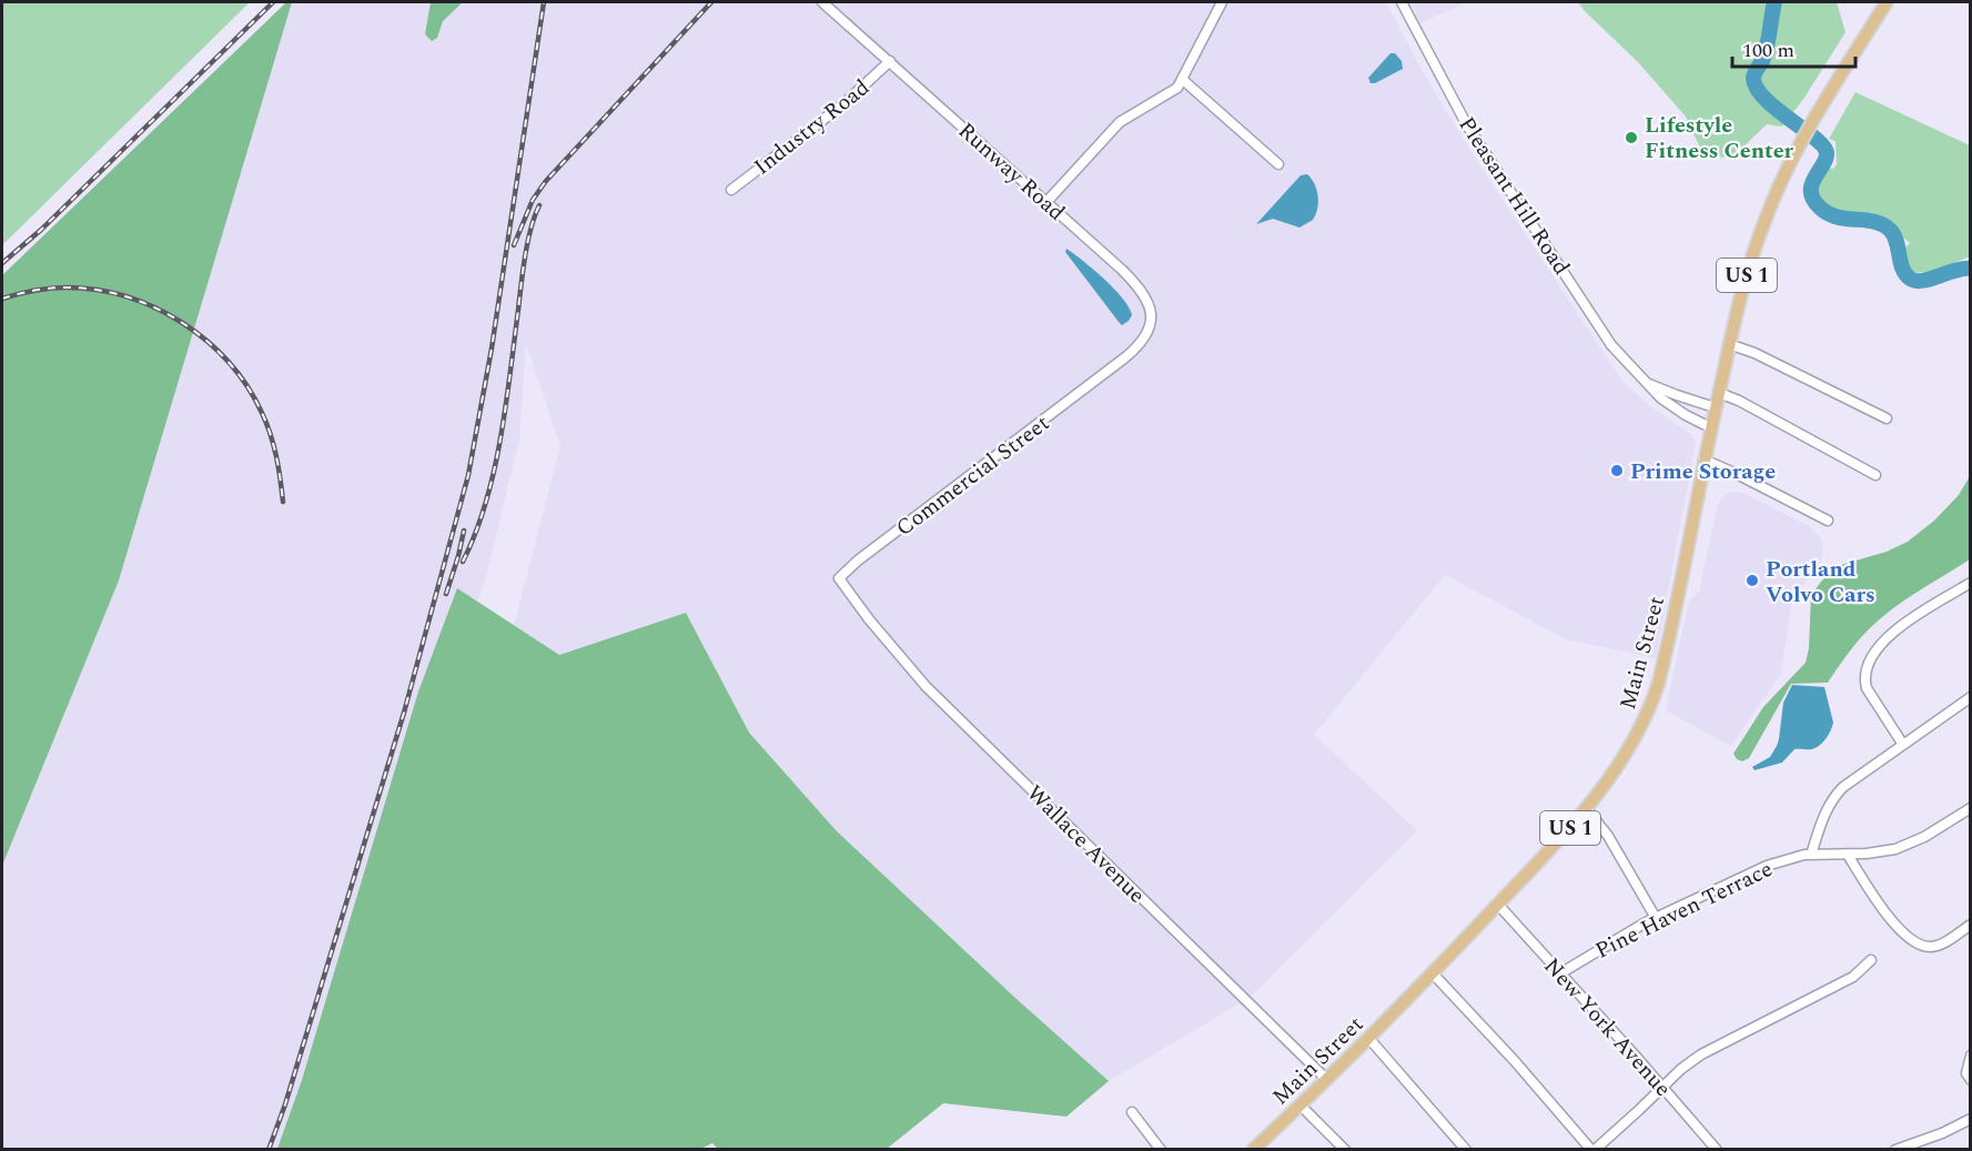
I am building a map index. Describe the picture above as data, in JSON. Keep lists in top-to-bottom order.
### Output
{
  "streets": {
    "main road": ["US 1", "Main Street"],
    "street": [
      "Industry Road",
      "Runway Road",
      "Pleasant Hill Road",
      "Commercial Street",
      "Wallace Avenue",
      "Pine Haven Terrace",
      "New York Avenue"
    ]
  },
  "crossings": [
    ["Industry Road", "Runway Road"],
    ["Runway Road", "Commercial Street"],
    ["Pleasant Hill Road", "Main Street"],
    ["Commercial Street", "Wallace Avenue"],
    ["Main Street", "Wallace Avenue"],
    ["Main Street", "New York Avenue"],
    ["Pine Haven Terrace", "New York Avenue"]
  ],
  "places": ["Lifestyle Fitness Center", "Prime Storage", "Portland Volvo Cars"],
  "scale_bar": "100 m"
}
